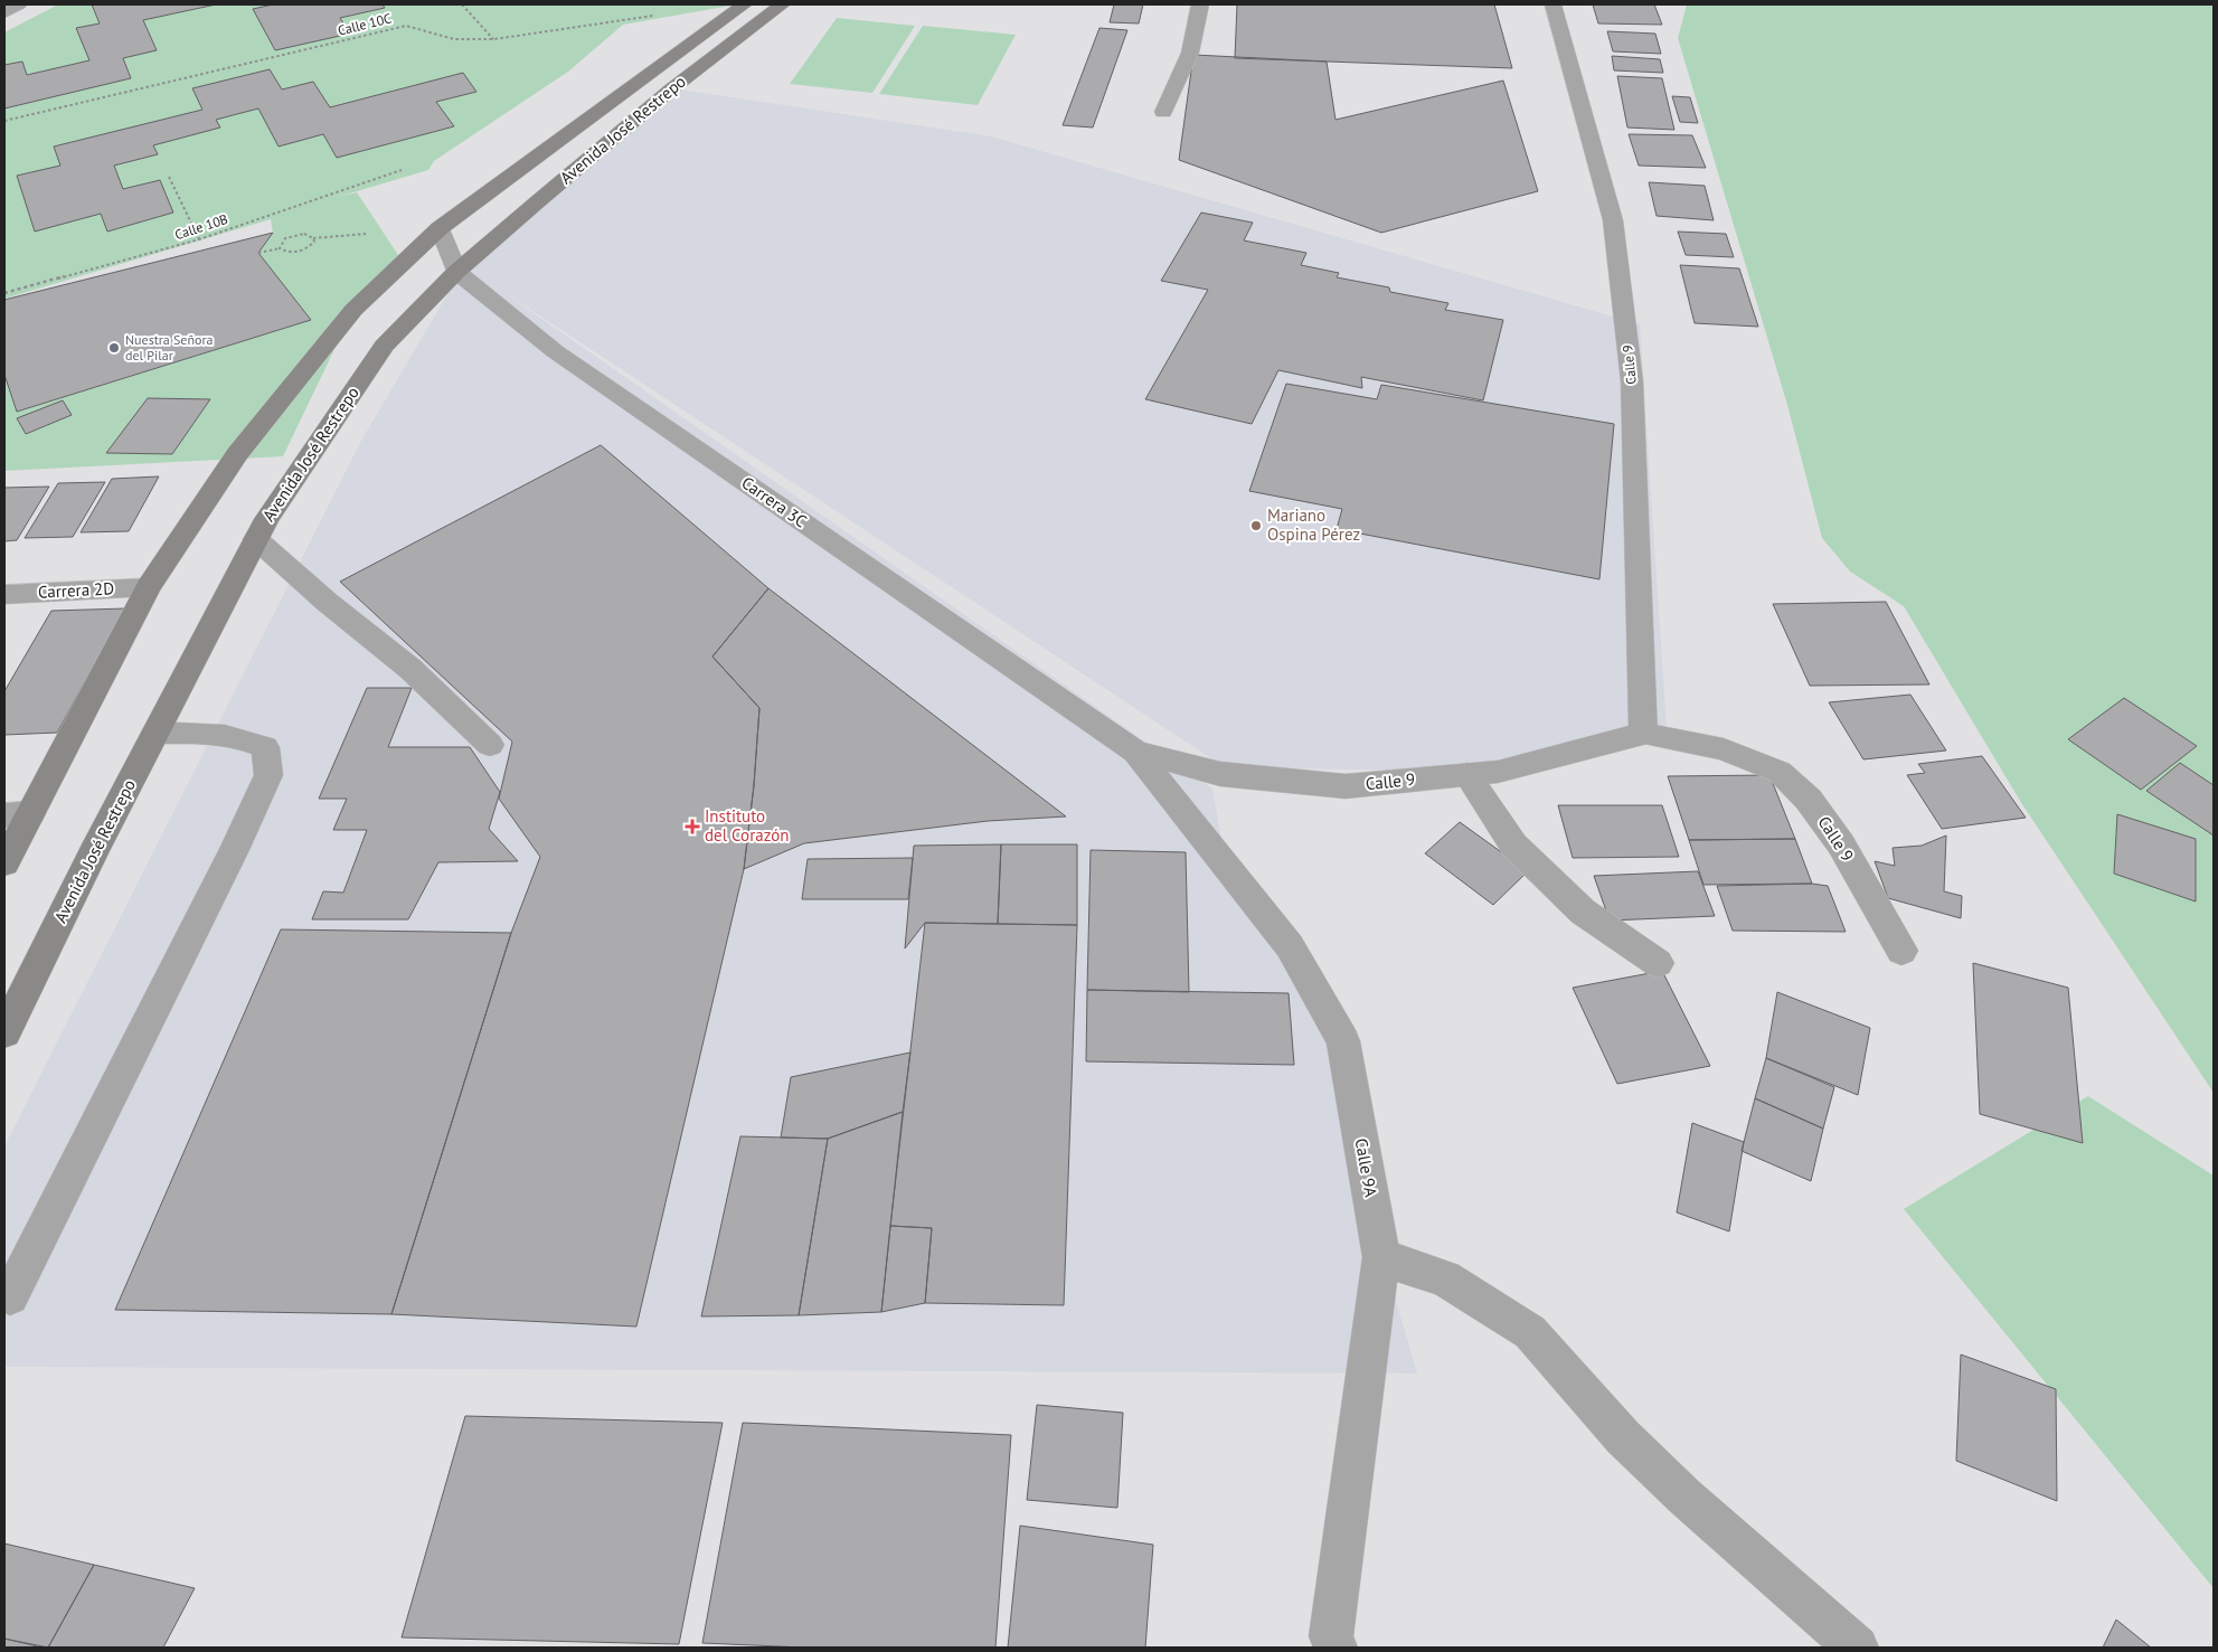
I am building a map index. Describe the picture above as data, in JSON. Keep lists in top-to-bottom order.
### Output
{
  "streets": {
    "main road": ["Avenida José Restrepo"],
    "street": [
      "Calle 9",
      "Carrera 3C",
      "Carrera 2D",
      "Calle 9A"
    ],
    "path": ["Calle 10C", "Calle 10B"]
  },
  "crossings": [
    ["Avenida José Restrepo", "Carrera 3C"],
    ["Avenida José Restrepo", "Carrera 2D"],
    ["Calle 9", "Carrera 3C"],
    ["Calle 9", "Calle 9A"],
    ["Carrera 3C", "Calle 9A"]
  ],
  "places": {
    "other": ["Nuestra Señora del Pilar", "Mariano Ospina Pérez"],
    "health": ["Instituto del Corazón"]
  }
}
